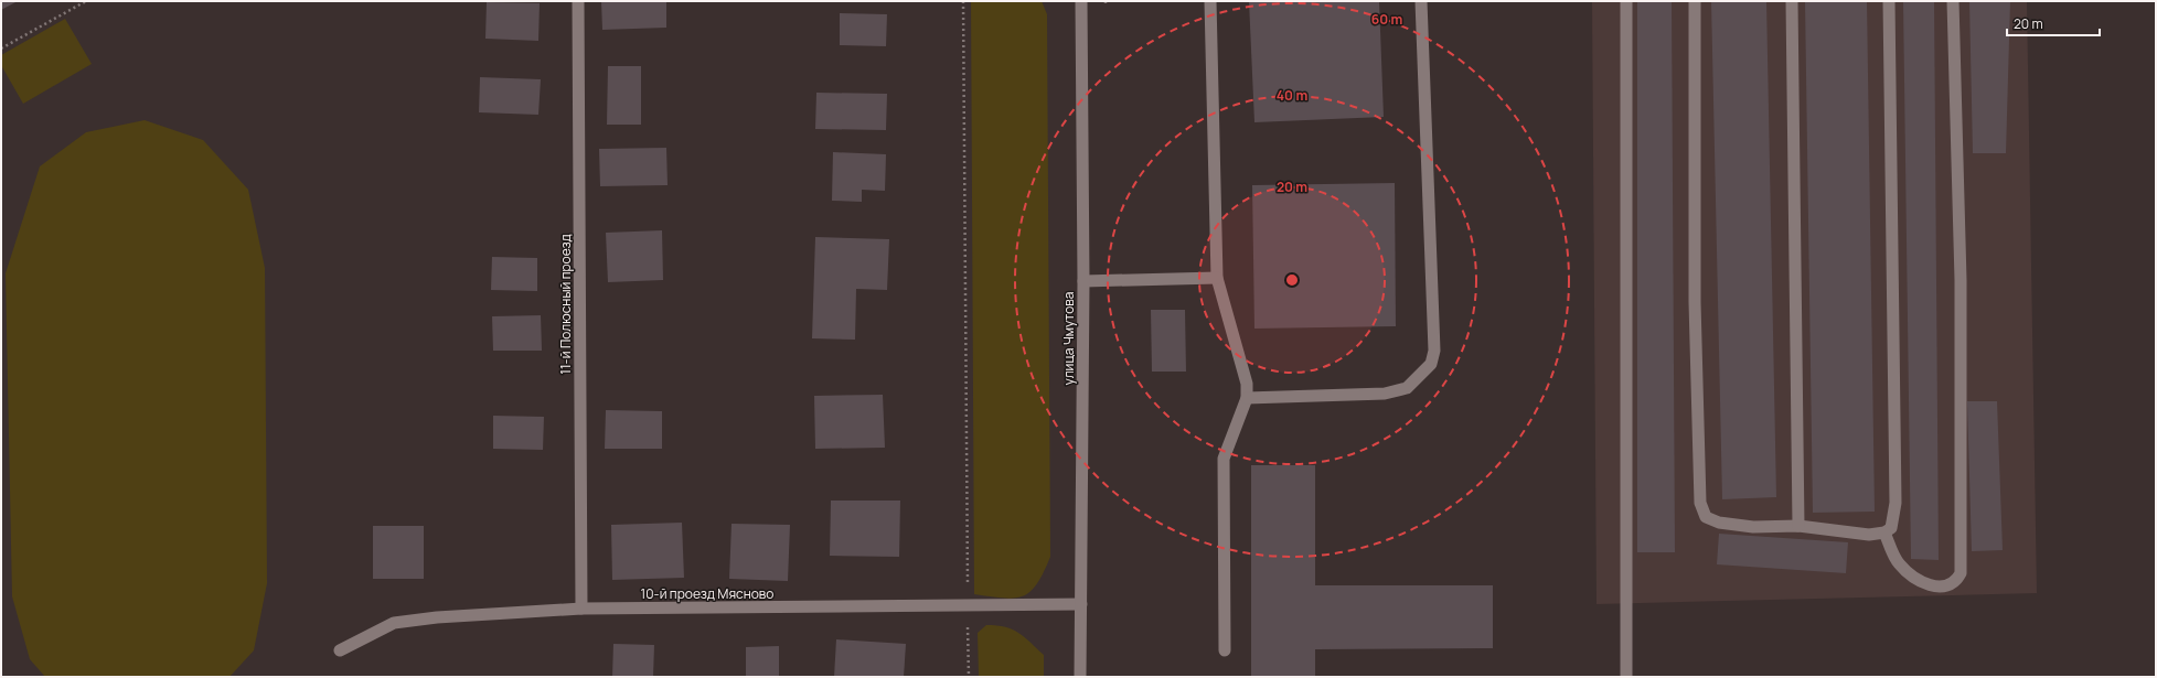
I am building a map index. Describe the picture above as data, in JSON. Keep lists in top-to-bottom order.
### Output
{
  "streets": {
    "street": ["11-й Полюсный проезд", "улица Чмутова", "10-й проезд Мясново"]
  },
  "crossings": [
    ["11-й Полюсный проезд", "10-й проезд Мясново"],
    ["улица Чмутова", "10-й проезд Мясново"]
  ],
  "scale_bar": "20 m",
  "rings": ["60 m", "40 m", "20 m"]
}
